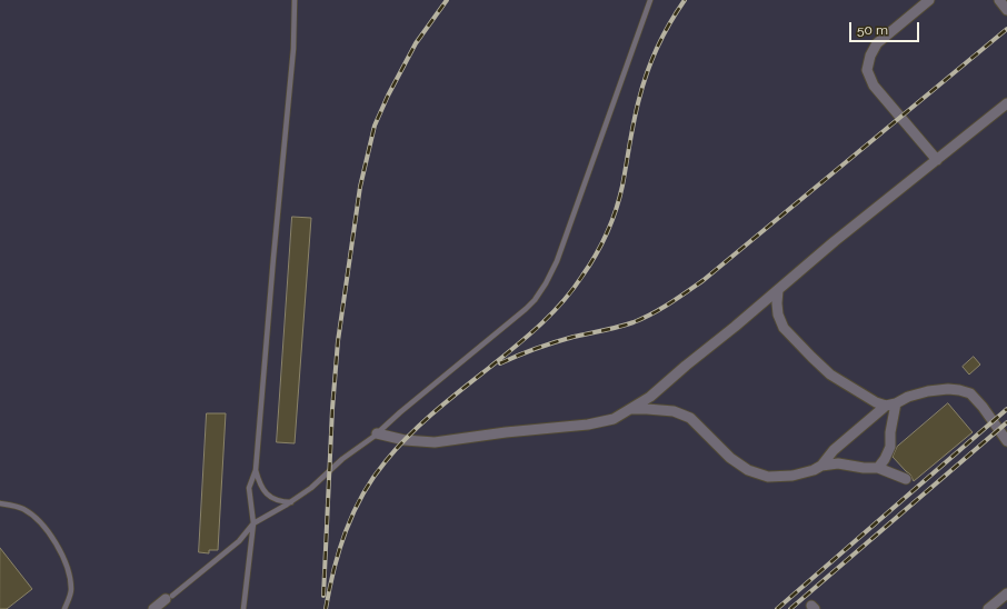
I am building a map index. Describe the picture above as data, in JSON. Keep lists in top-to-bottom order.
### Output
{
  "scale_bar": "50 m"
}
